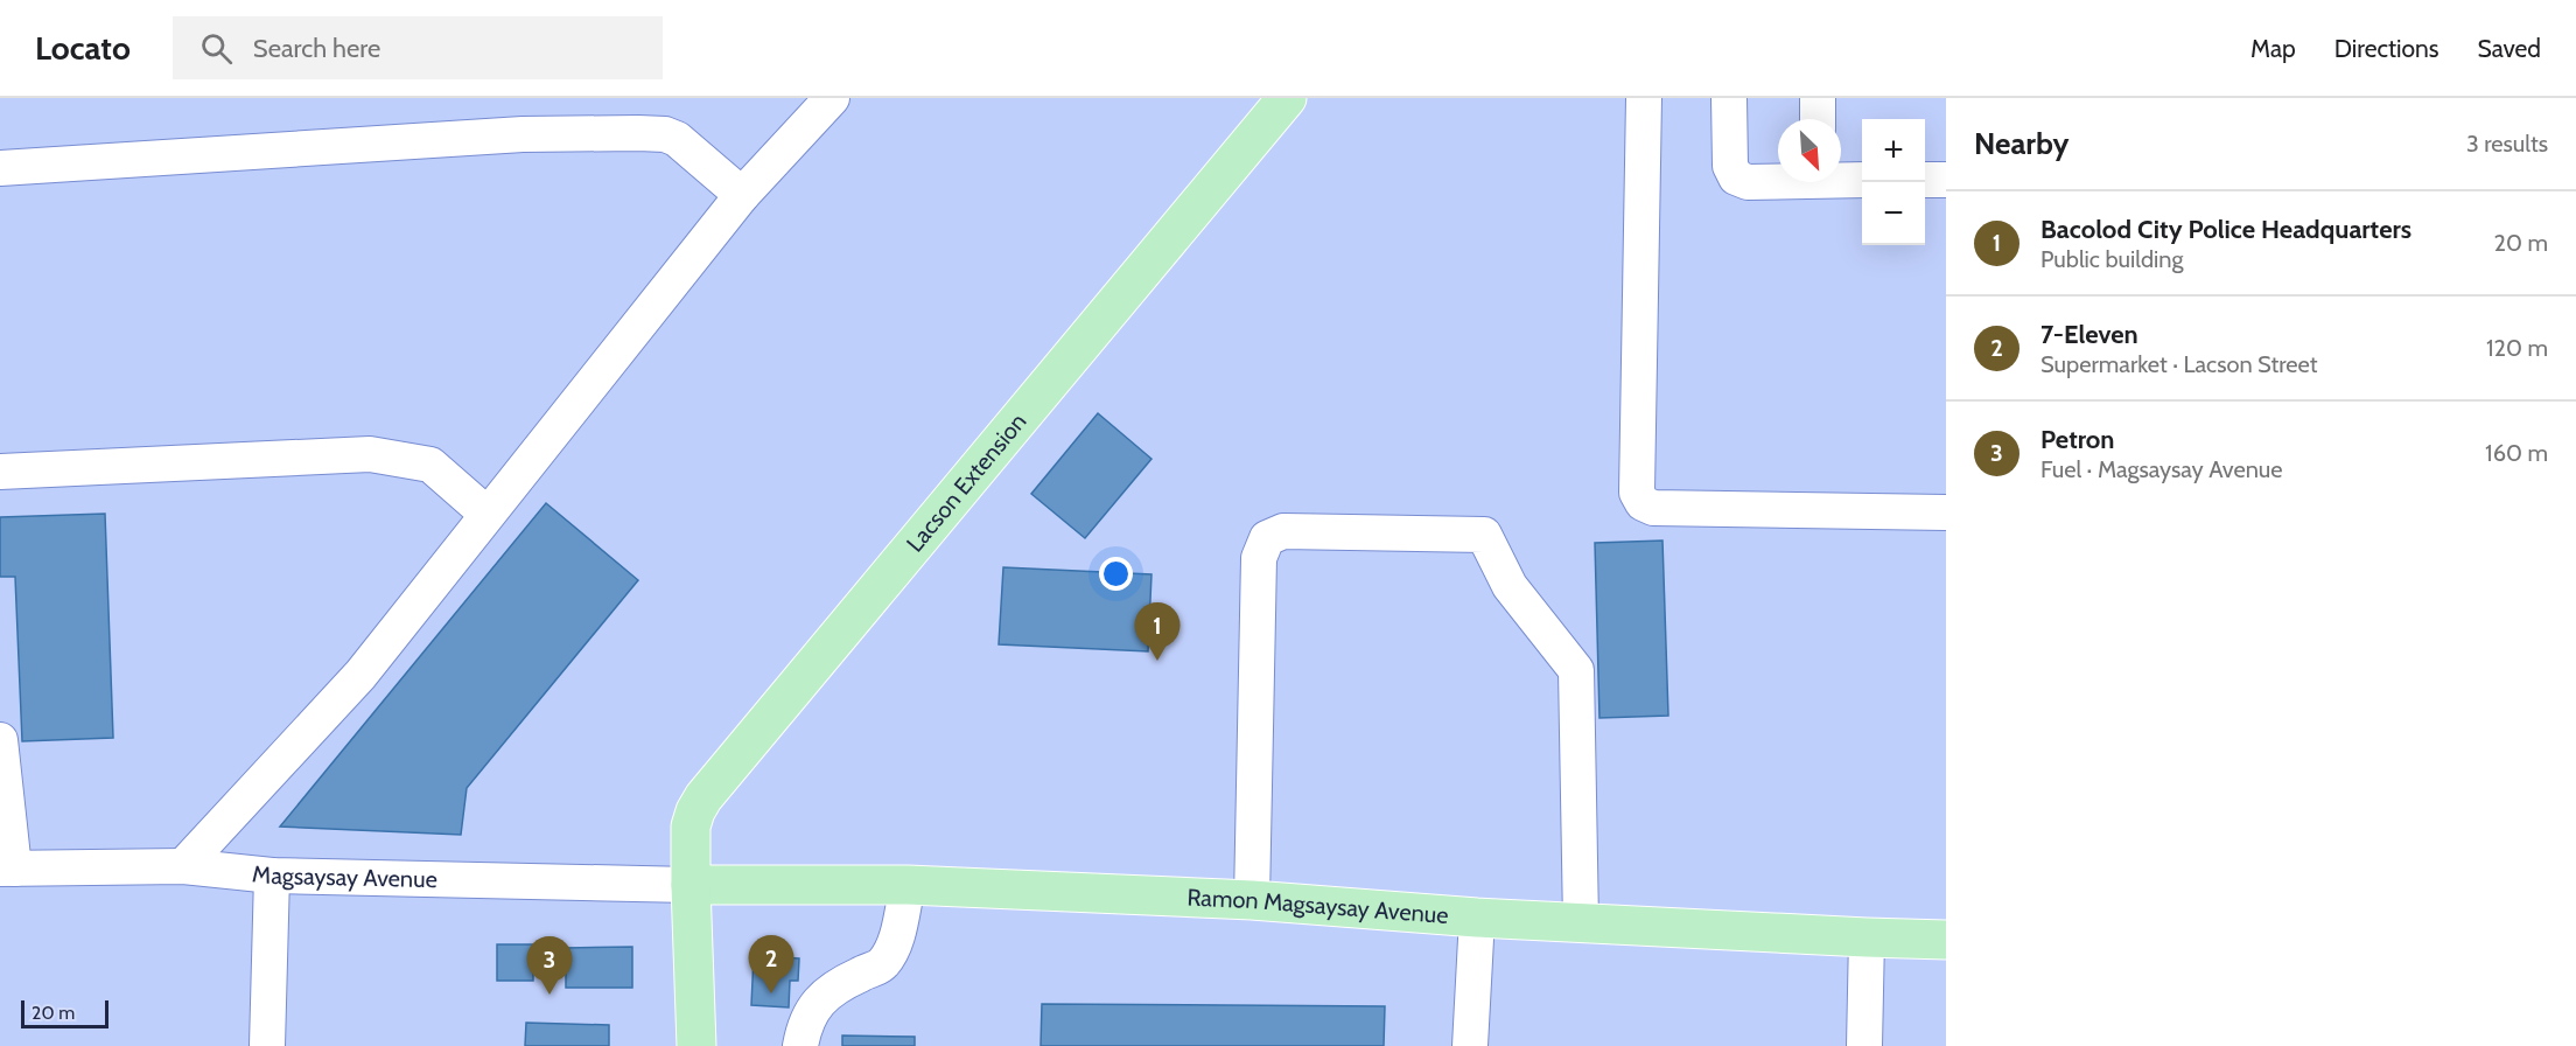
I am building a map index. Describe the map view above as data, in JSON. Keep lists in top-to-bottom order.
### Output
{
  "streets": {
    "main road": ["Lacson Extension", "Ramon Magsaysay Avenue"],
    "street": ["Magsaysay Avenue"]
  },
  "crossings": [
    ["Lacson Extension", "Magsaysay Avenue"],
    ["Lacson Extension", "Ramon Magsaysay Avenue"],
    ["Magsaysay Avenue", "Ramon Magsaysay Avenue"]
  ],
  "scale_bar": "20 m",
  "north": "bottom right",
  "page": {
    "header": "Locato",
    "search": "Search here",
    "nav": ["Map", "Directions", "Saved"],
    "heading": ["Nearby", "3 results"],
    "map_buttons": ["+", "−"],
    "list": [
      {
        "mark": "1",
        "name": "Bacolod City Police Headquarters",
        "note": "Public building",
        "value": "20 m"
      },
      {
        "mark": "2",
        "name": "7-Eleven",
        "note": "Supermarket · Lacson Street",
        "value": "120 m"
      },
      {
        "mark": "3",
        "name": "Petron",
        "note": "Fuel · Magsaysay Avenue",
        "value": "160 m"
      }
    ],
    "pins": ["1", "2", "3"],
    "scale": "20 m"
  }
}
